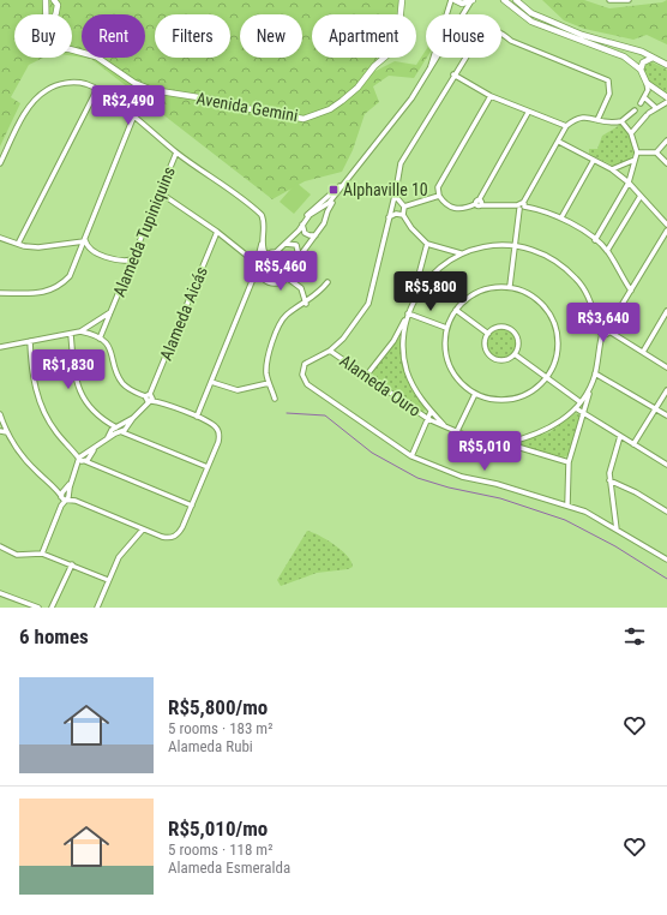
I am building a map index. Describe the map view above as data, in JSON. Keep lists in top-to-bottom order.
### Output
{
  "streets": {
    "street": [
      "Avenida Gemini",
      "Alameda Tupiniquins",
      "Alameda Aicás",
      "Alameda Ouro"
    ]
  },
  "places": {
    "transit": ["Alphaville 10"]
  },
  "page": {
    "chip": [
      "Buy",
      "Rent",
      "Filters",
      "New",
      "Apartment",
      "House"
    ],
    "price": [
      "R$2,490",
      "R$5,460",
      "R$5,800",
      "R$3,640",
      "R$1,830",
      "R$5,010"
    ],
    "heading": "6 homes",
    "list": [
      {
        "name": "R$5,800/mo",
        "note": "5 rooms · 183 m² · Alameda Rubi"
      },
      {
        "name": "R$5,010/mo",
        "note": "5 rooms · 118 m² · Alameda Esmeralda"
      }
    ]
  }
}
